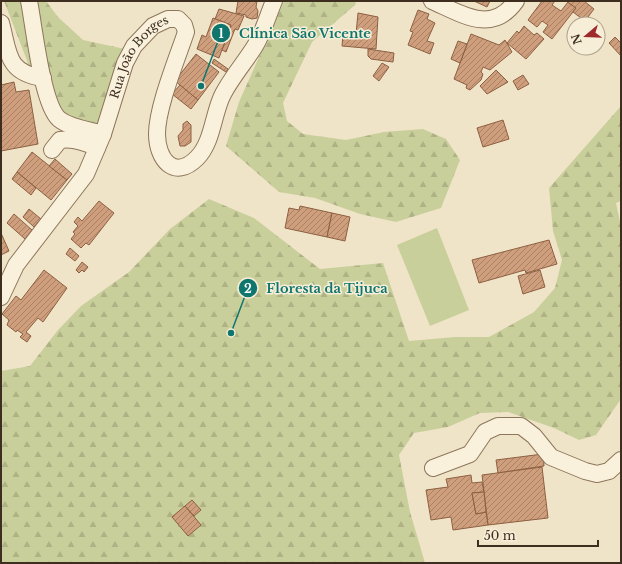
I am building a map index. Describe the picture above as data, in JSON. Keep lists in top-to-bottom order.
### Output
{
  "streets": {
    "street": ["Rua João Borges"]
  },
  "places": ["Clínica São Vicente", "Floresta da Tijuca"],
  "scale_bar": "50 m",
  "north": "left"
}
